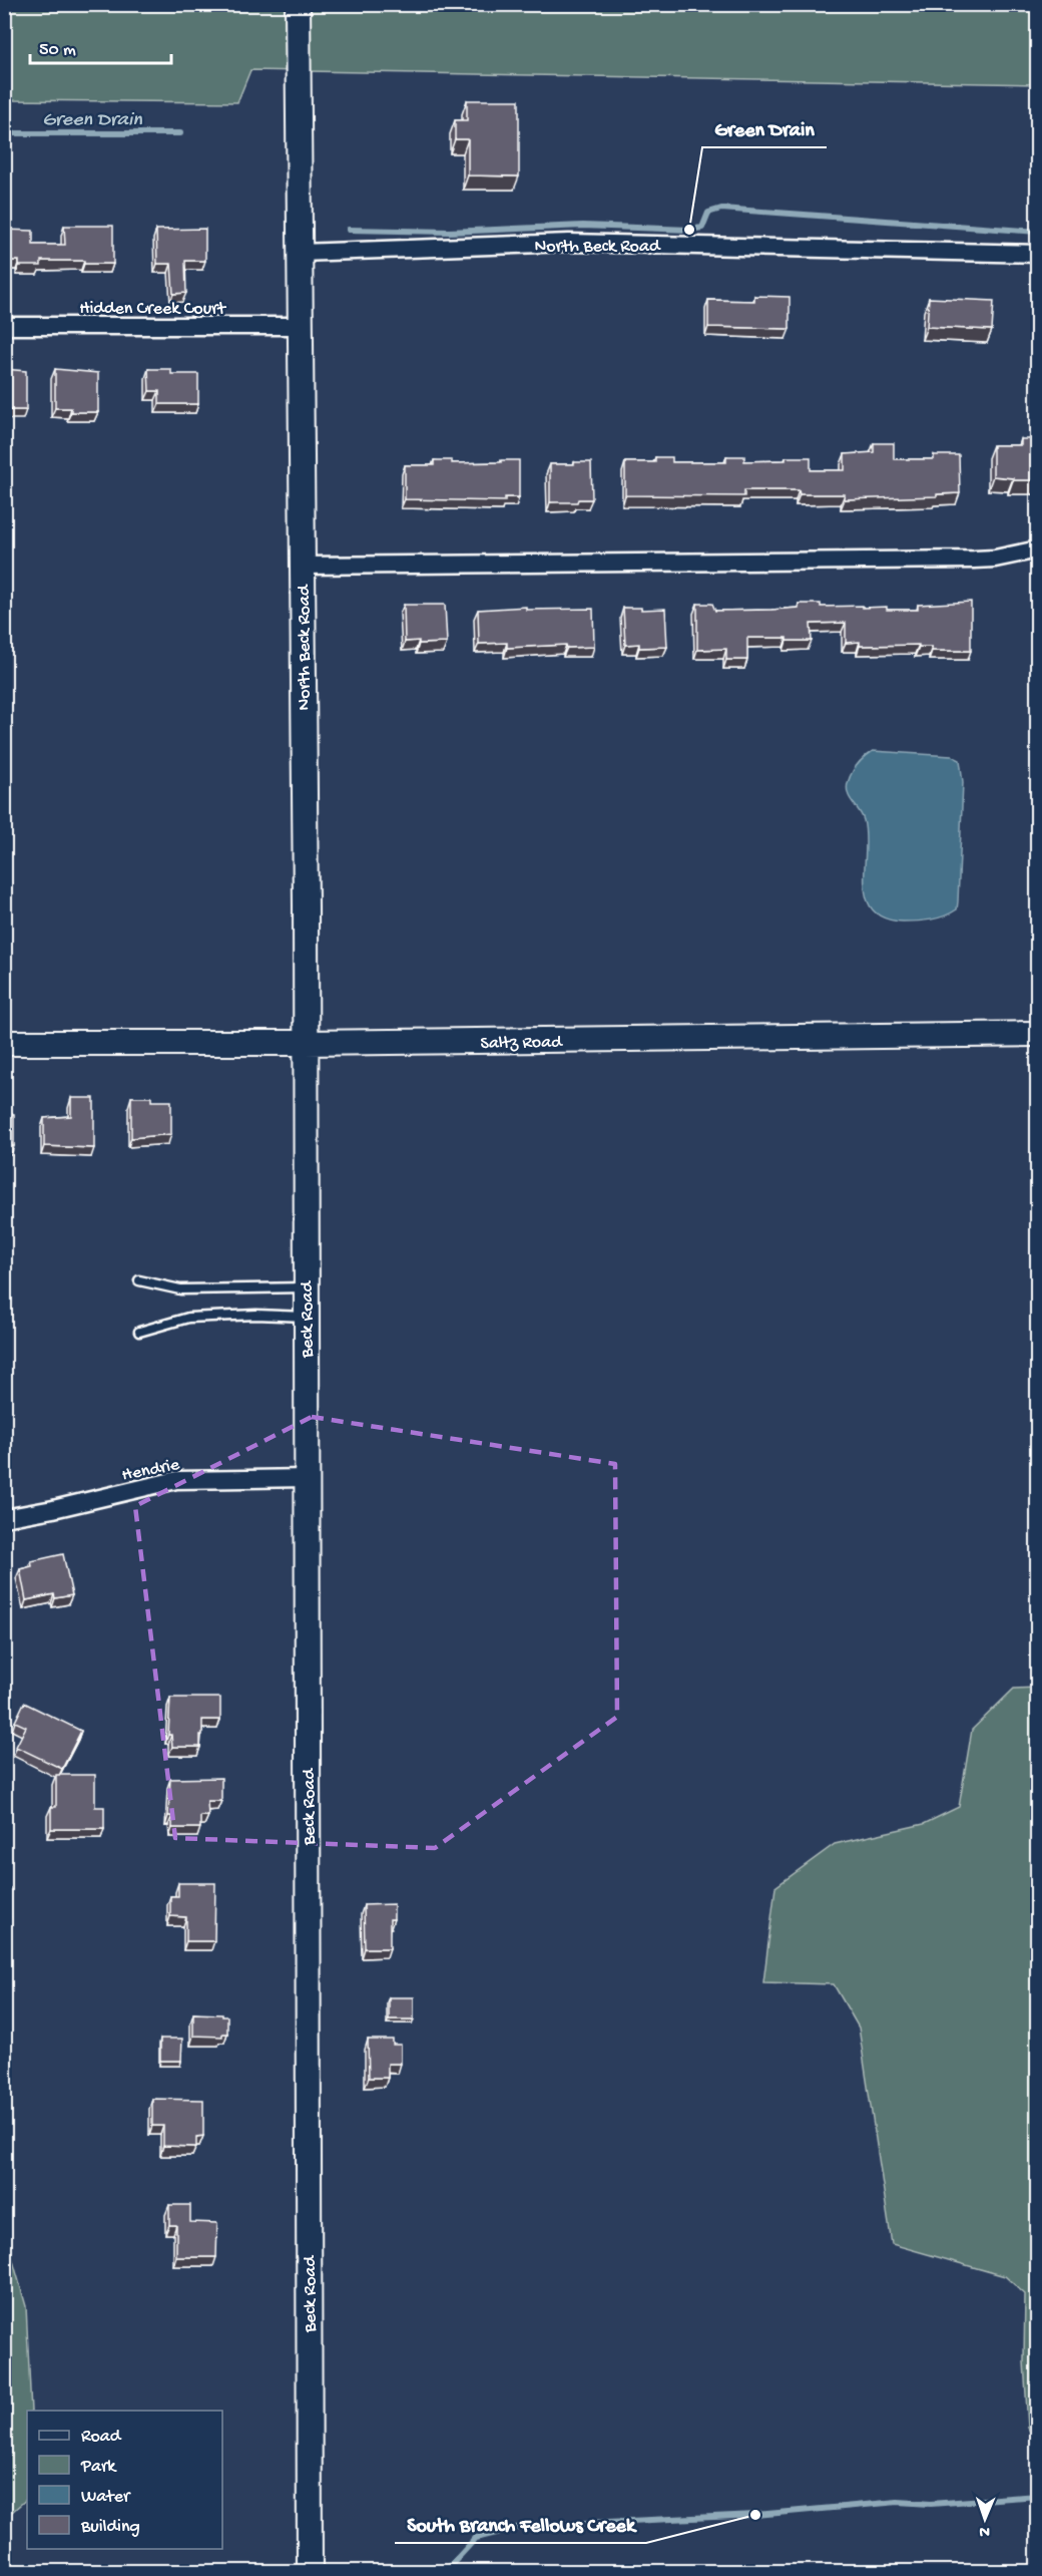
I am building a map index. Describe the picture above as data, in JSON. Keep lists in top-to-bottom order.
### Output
{
  "streets": {
    "main road": ["North Beck Road", "Saltz Road", "Beck Road"],
    "street": ["Hidden Creek Court", "Hendrie"]
  },
  "crossings": [
    ["North Beck Road", "Hidden Creek Court"],
    ["North Beck Road", "Saltz Road"],
    ["North Beck Road", "Beck Road"],
    ["Saltz Road", "Beck Road"],
    ["Beck Road", "Hendrie"]
  ],
  "water": ["Green Drain"],
  "places": ["Green Drain", "South Branch Fellows Creek"],
  "legend": [
    "Road",
    "Park",
    "Water",
    "Building"
  ],
  "scale_bar": "50 m",
  "north": "bottom"
}
